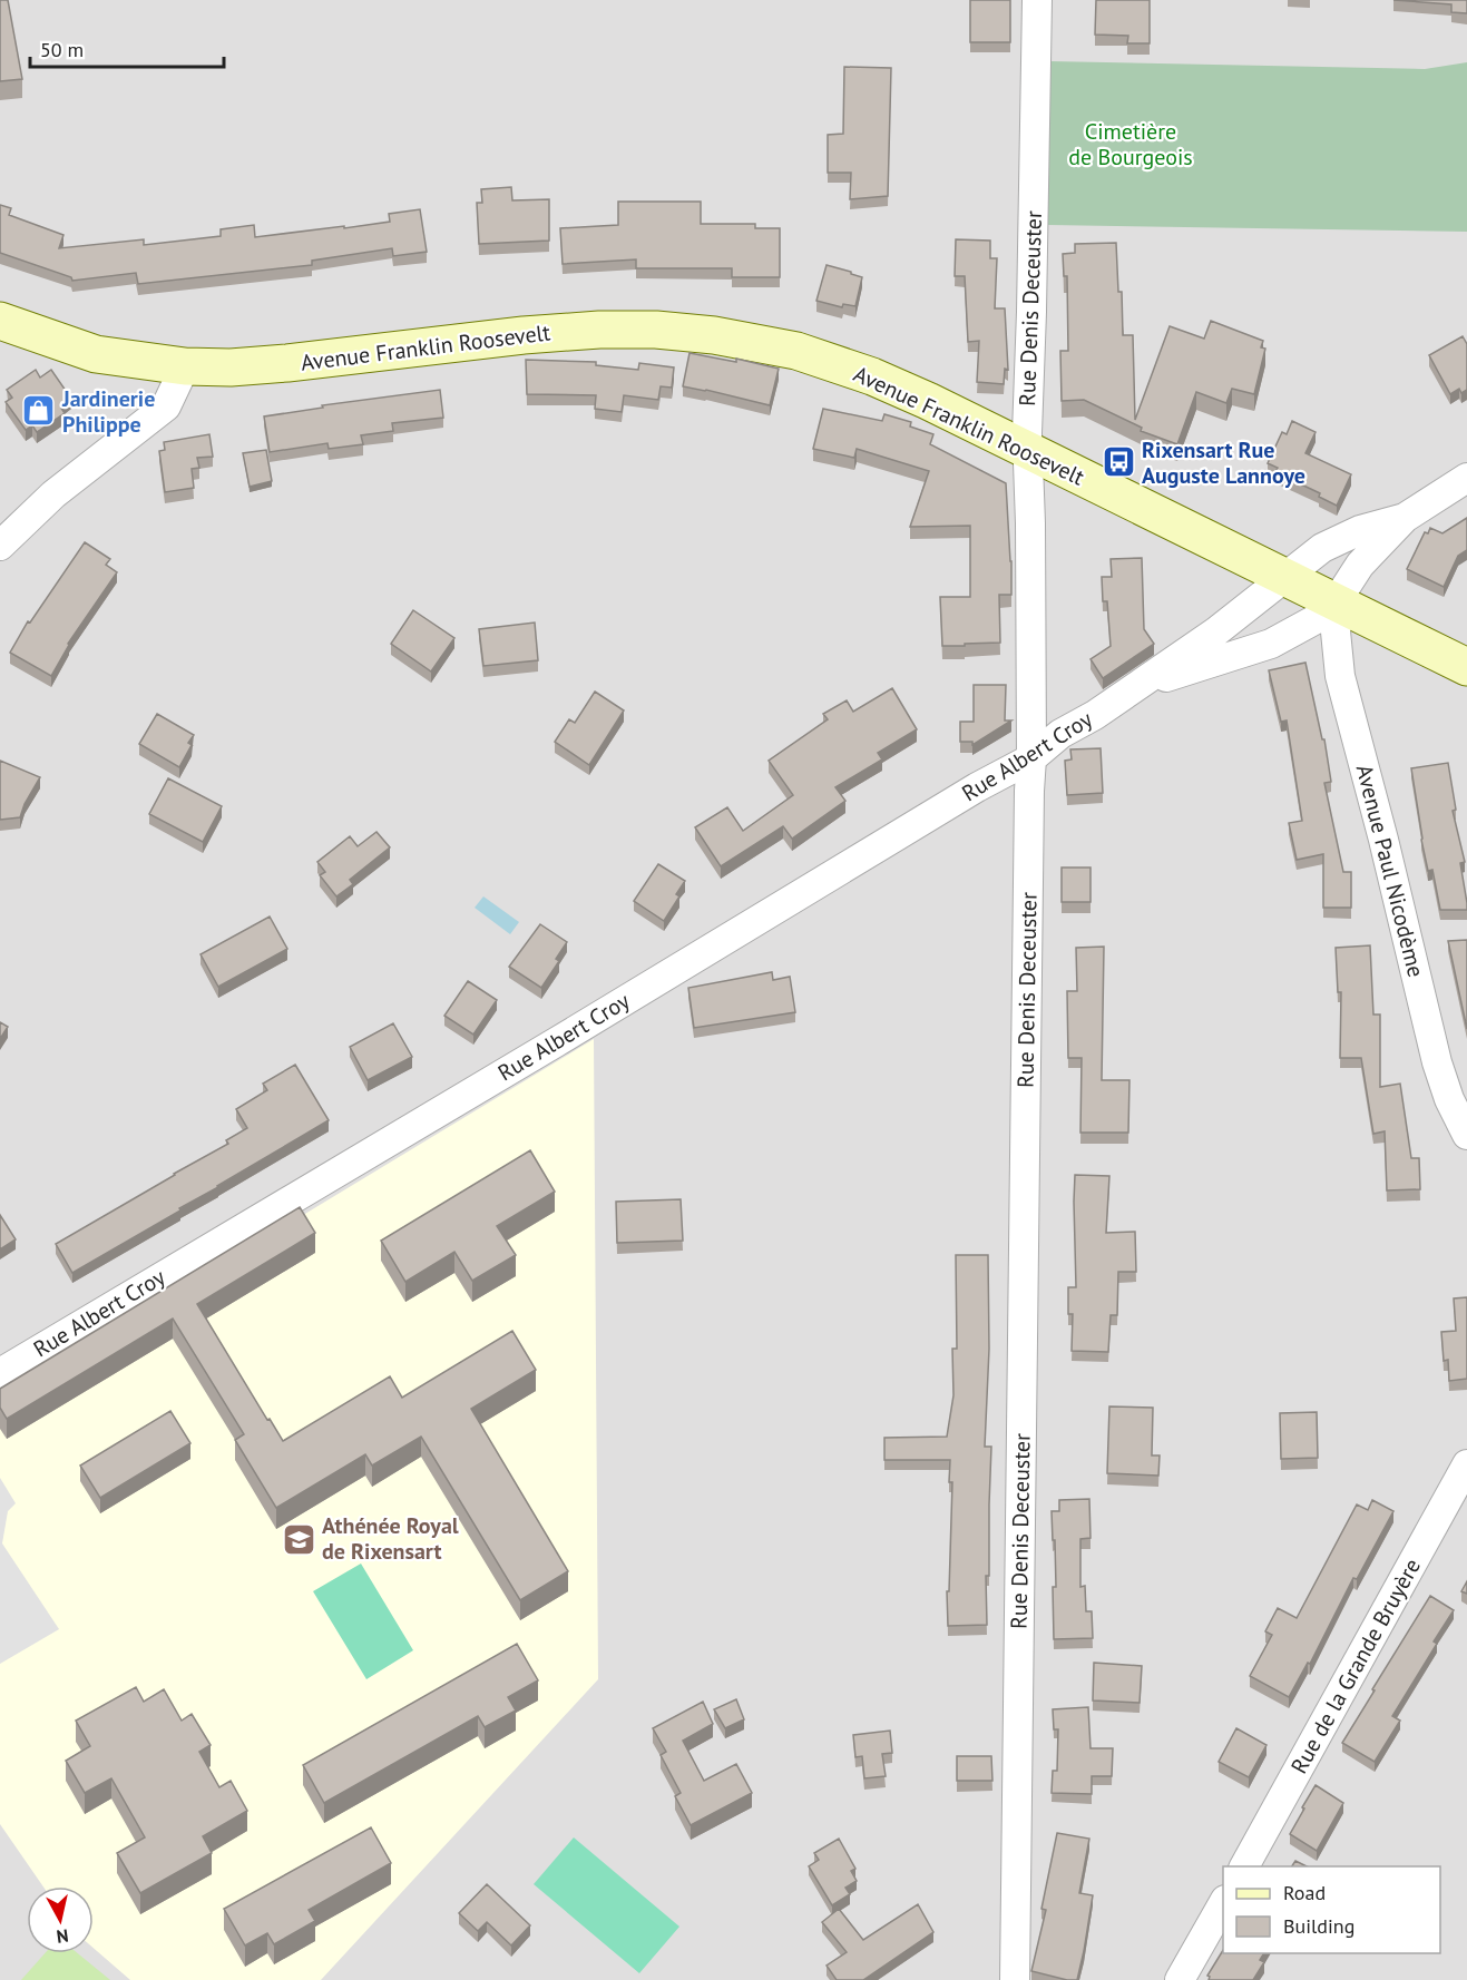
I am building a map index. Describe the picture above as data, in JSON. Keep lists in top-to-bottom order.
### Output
{
  "streets": {
    "main road": ["Avenue Franklin Roosevelt"],
    "street": [
      "Rue Denis Deceuster",
      "Rue Albert Croy",
      "Avenue Paul Nicodème",
      "Rue de la Grande Bruyère"
    ]
  },
  "crossings": [
    ["Rue Denis Deceuster", "Avenue Franklin Roosevelt"],
    ["Rue Denis Deceuster", "Rue Albert Croy"],
    ["Avenue Franklin Roosevelt", "Rue Albert Croy"],
    ["Avenue Franklin Roosevelt", "Avenue Paul Nicodème"],
    ["Rue Albert Croy", "Avenue Paul Nicodème"]
  ],
  "parks": ["Cimetière de Bourgeois"],
  "places": {
    "shop": ["Jardinerie Philippe"],
    "bus stop": ["Rixensart Rue Auguste Lannoye"],
    "school or university": ["Athénée Royal de Rixensart"]
  },
  "legend": ["Road", "Building"],
  "scale_bar": "50 m",
  "north": "bottom"
}
